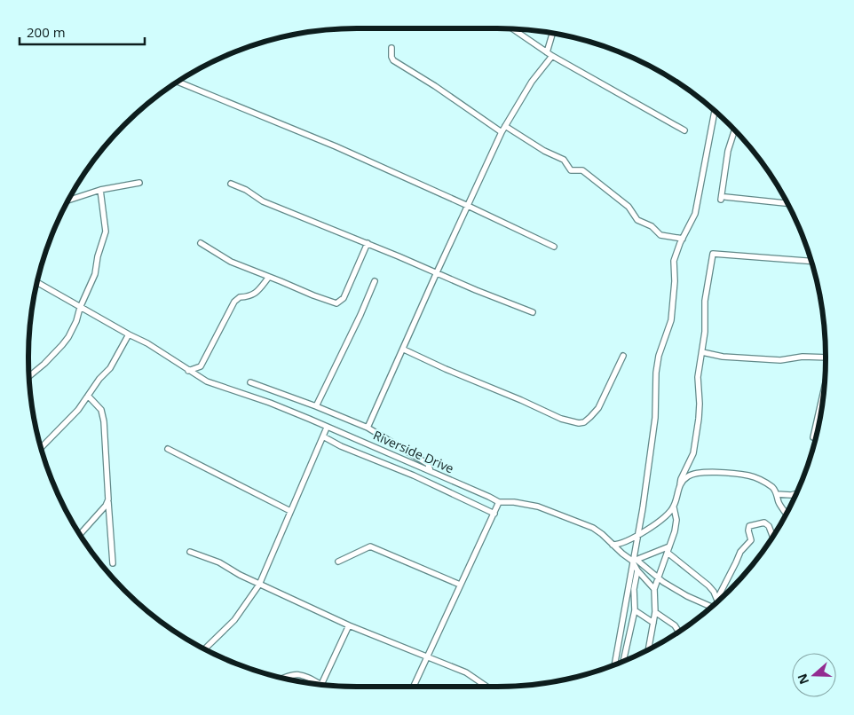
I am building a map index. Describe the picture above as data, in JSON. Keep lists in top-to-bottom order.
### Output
{
  "streets": {
    "street": ["Riverside Drive"]
  },
  "scale_bar": "200 m",
  "north": "left"
}
